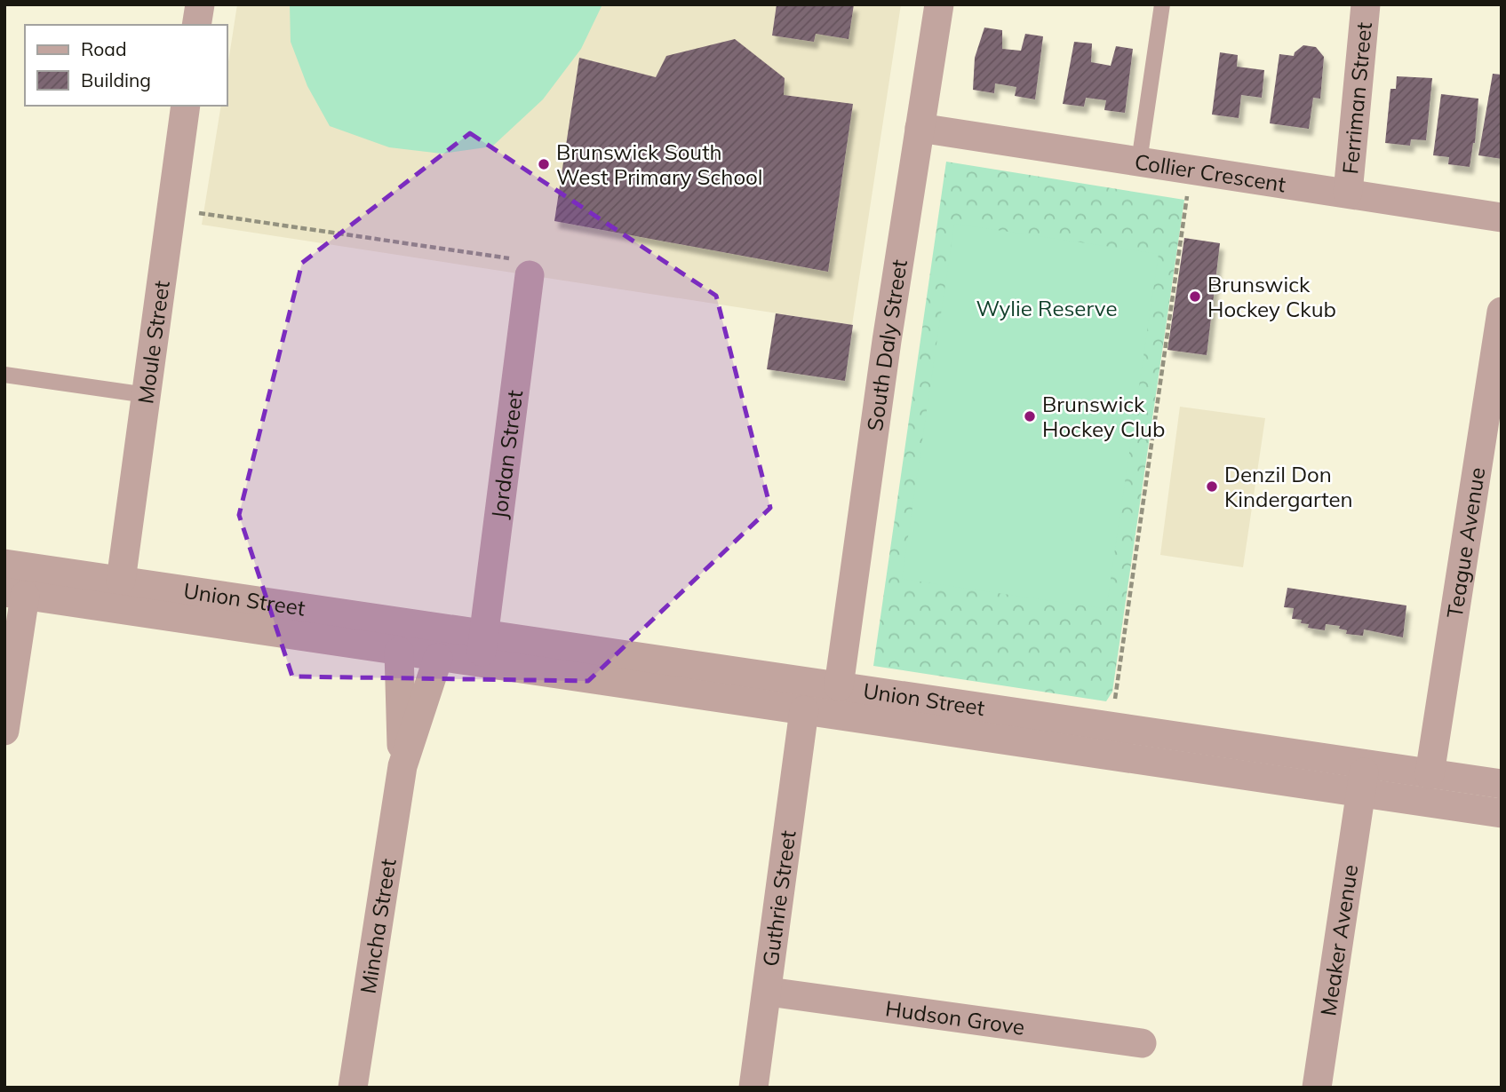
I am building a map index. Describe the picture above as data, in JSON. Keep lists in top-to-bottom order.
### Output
{
  "streets": {
    "street": [
      "Ferriman Street",
      "Collier Crescent",
      "Moule Street",
      "South Daly Street",
      "Jordan Street",
      "Teague Avenue",
      "Union Street",
      "Guthrie Street",
      "Mincha Street",
      "Meaker Avenue",
      "Hudson Grove"
    ]
  },
  "crossings": [
    ["Ferriman Street", "Collier Crescent"],
    ["Collier Crescent", "South Daly Street"],
    ["Moule Street", "Union Street"],
    ["South Daly Street", "Union Street"],
    ["Jordan Street", "Union Street"],
    ["Teague Avenue", "Union Street"],
    ["Union Street", "Guthrie Street"],
    ["Union Street", "Mincha Street"],
    ["Union Street", "Meaker Avenue"],
    ["Guthrie Street", "Hudson Grove"]
  ],
  "parks": ["Wylie Reserve"],
  "places": [
    "Brunswick South West Primary School",
    "Brunswick Hockey Ckub",
    "Brunswick Hockey Club",
    "Denzil Don Kindergarten"
  ],
  "legend": ["Road", "Building"]
}
